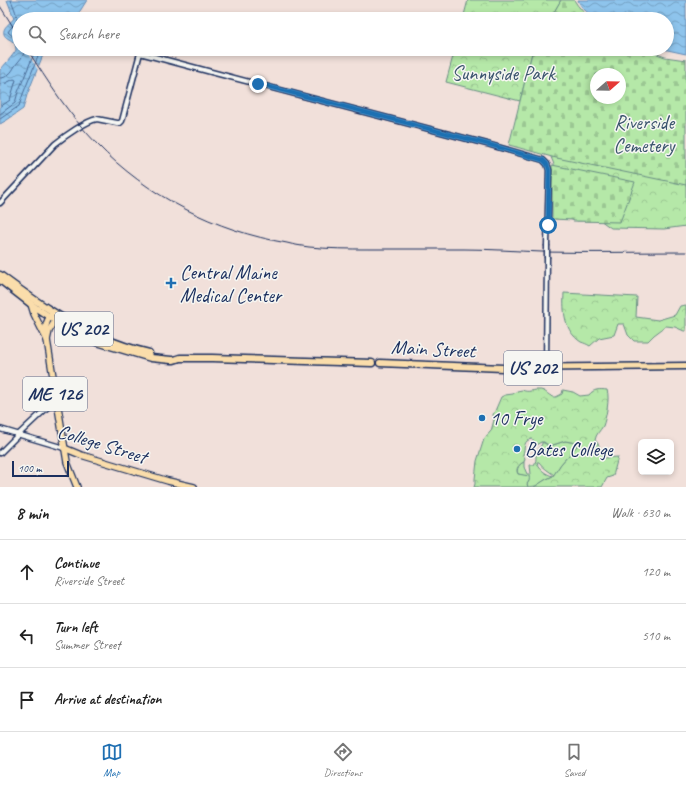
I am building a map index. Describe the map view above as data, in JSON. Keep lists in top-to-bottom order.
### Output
{
  "streets": {
    "highway": ["US 202", "Main Street"],
    "main road": ["ME 126", "College Street"]
  },
  "crossings": [
    ["ME 126", "College Street"]
  ],
  "parks": ["Sunnyside Park", "Riverside Cemetery"],
  "places": {
    "health": ["Central Maine Medical Center"],
    "other": ["10 Frye", "Bates College"]
  },
  "scale_bar": "100 m",
  "north": "right",
  "page": {
    "search": "Search here",
    "scale": "100 m",
    "heading": ["8 min", "Walk · 630 m"],
    "list": [
      ["Continue", "Riverside Street", "120 m"],
      ["Turn left", "Summer Street", "510 m"],
      "Arrive at destination"
    ],
    "nav": ["Map", "Directions", "Saved"]
  }
}
